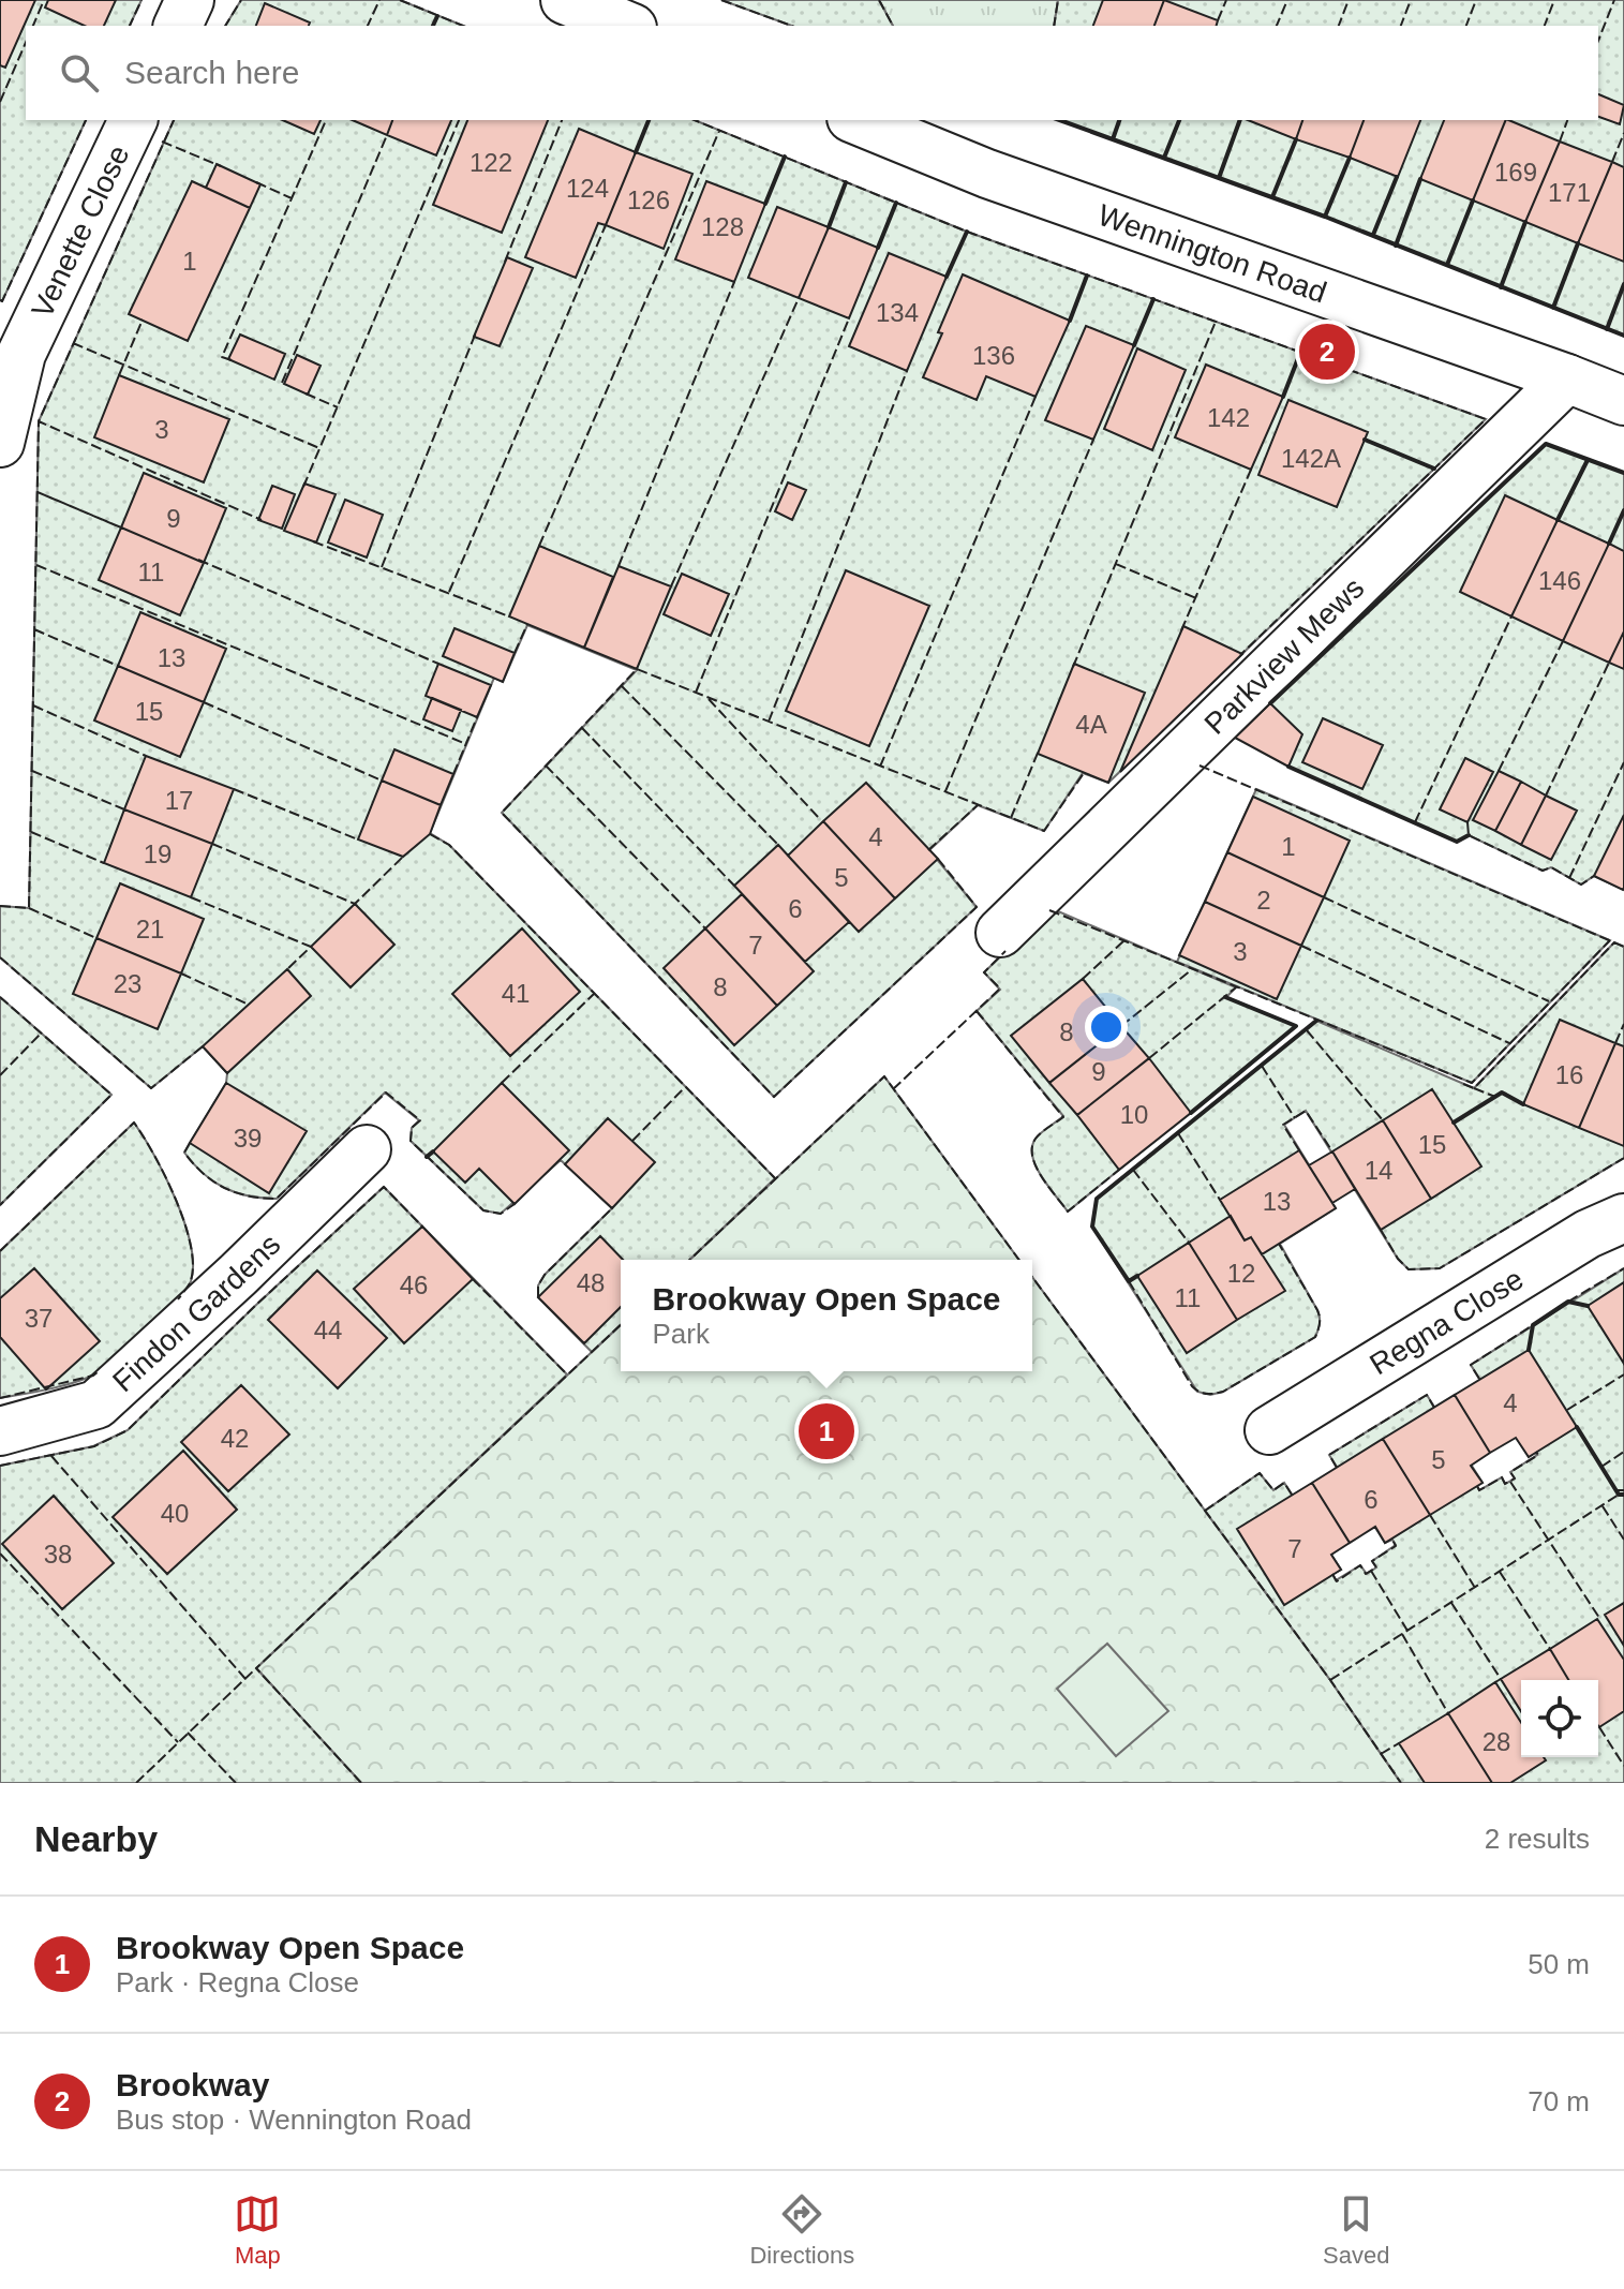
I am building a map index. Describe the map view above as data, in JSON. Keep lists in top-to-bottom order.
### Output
{
  "streets": {
    "street": [
      "Venette Close",
      "Wennington Road",
      "Parkview Mews",
      "Findon Gardens",
      "Regna Close"
    ]
  },
  "crossings": [
    ["Wennington Road", "Parkview Mews"]
  ],
  "house_numbers": [
    "122",
    "169",
    "124",
    "171",
    "126",
    "128",
    "1",
    "134",
    "136",
    "142",
    "3",
    "142A",
    "9",
    "11",
    "146",
    "13",
    "15",
    "4A",
    "17",
    "4",
    "1",
    "19",
    "5",
    "2",
    "6",
    "21",
    "7",
    "3",
    "23",
    "8",
    "41",
    "8",
    "9",
    "16",
    "10",
    "39",
    "15",
    "14",
    "13",
    "12",
    "48",
    "46",
    "11",
    "37",
    "44",
    "4",
    "42",
    "5",
    "6",
    "40",
    "7",
    "38",
    "28"
  ],
  "page": {
    "search": "Search here",
    "pins": ["2", "1"],
    "popup": ["Brookway Open Space", "Park"],
    "heading": ["Nearby", "2 results"],
    "list": [
      {
        "mark": "1",
        "name": "Brookway Open Space",
        "note": "Park · Regna Close",
        "value": "50 m"
      },
      {
        "mark": "2",
        "name": "Brookway",
        "note": "Bus stop · Wennington Road",
        "value": "70 m"
      }
    ],
    "nav": ["Map", "Directions", "Saved"]
  }
}
